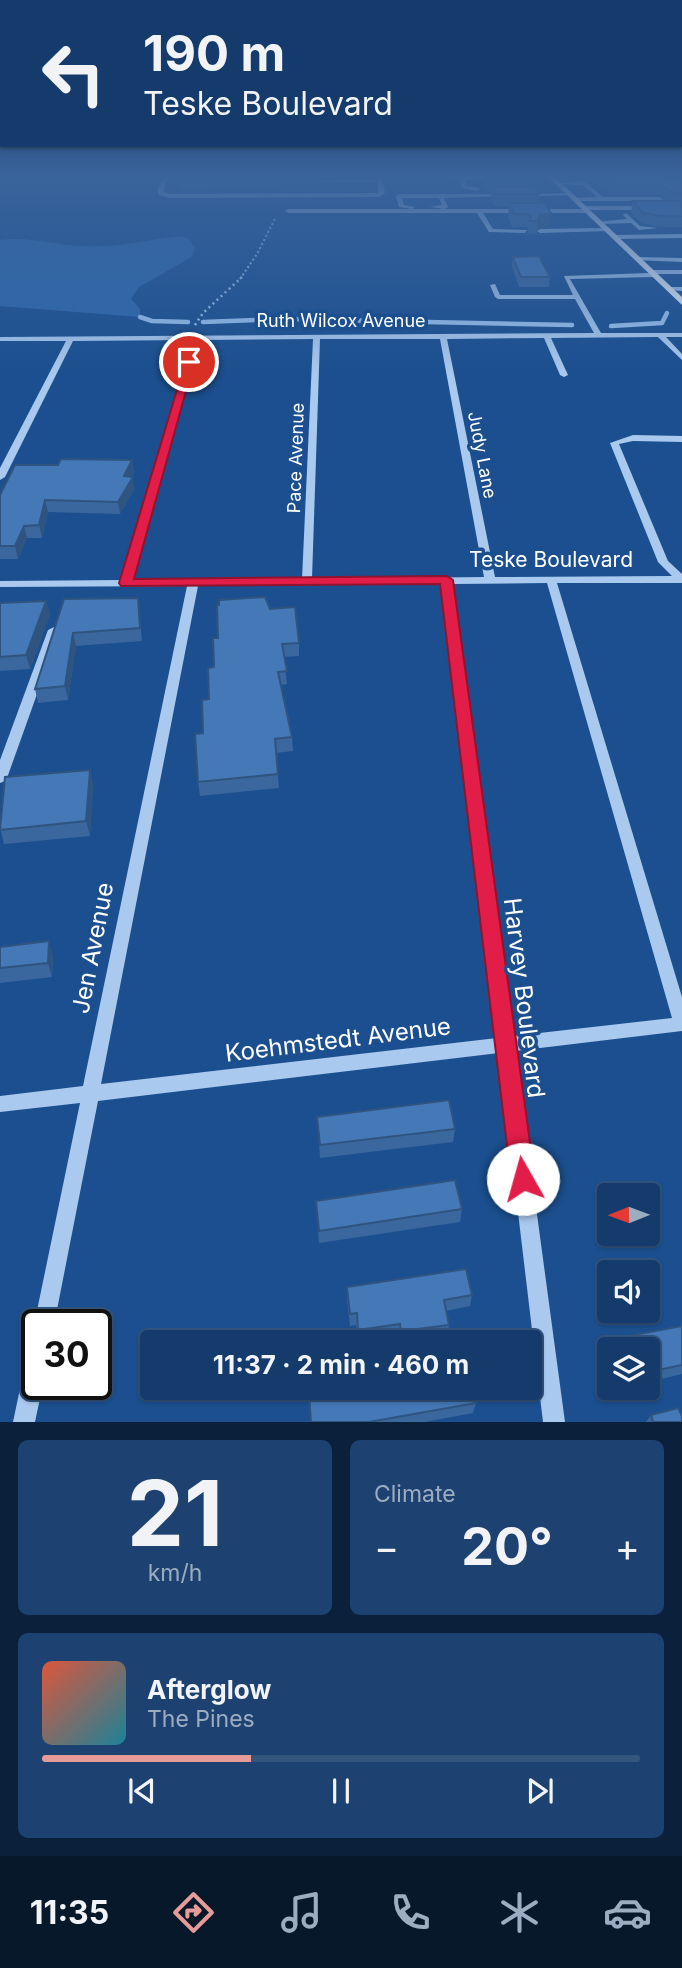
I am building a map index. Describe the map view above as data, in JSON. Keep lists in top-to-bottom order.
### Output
{
  "streets": {
    "street": [
      "Ruth Wilcox Avenue",
      "Judy Lane",
      "Pace Avenue",
      "Teske Boulevard",
      "Jen Avenue",
      "Harvey Boulevard",
      "Koehmstedt Avenue"
    ]
  },
  "crossings": [
    ["Ruth Wilcox Avenue", "Judy Lane"],
    ["Ruth Wilcox Avenue", "Pace Avenue"],
    ["Judy Lane", "Teske Boulevard"],
    ["Pace Avenue", "Teske Boulevard"],
    ["Teske Boulevard", "Jen Avenue"],
    ["Teske Boulevard", "Harvey Boulevard"],
    ["Jen Avenue", "Koehmstedt Avenue"],
    ["Harvey Boulevard", "Koehmstedt Avenue"]
  ],
  "north": "left",
  "page": {
    "turn": ["190 m", "Teske Boulevard"],
    "limit": "30",
    "trip": "11:37 · 2 min · 460 m",
    "tile": [
      ["21", "km/h"],
      "Climate"
    ],
    "heat": ["−", "20°", "+"],
    "song": ["Afterglow", "The Pines"],
    "tabs": "11:35"
  }
}
